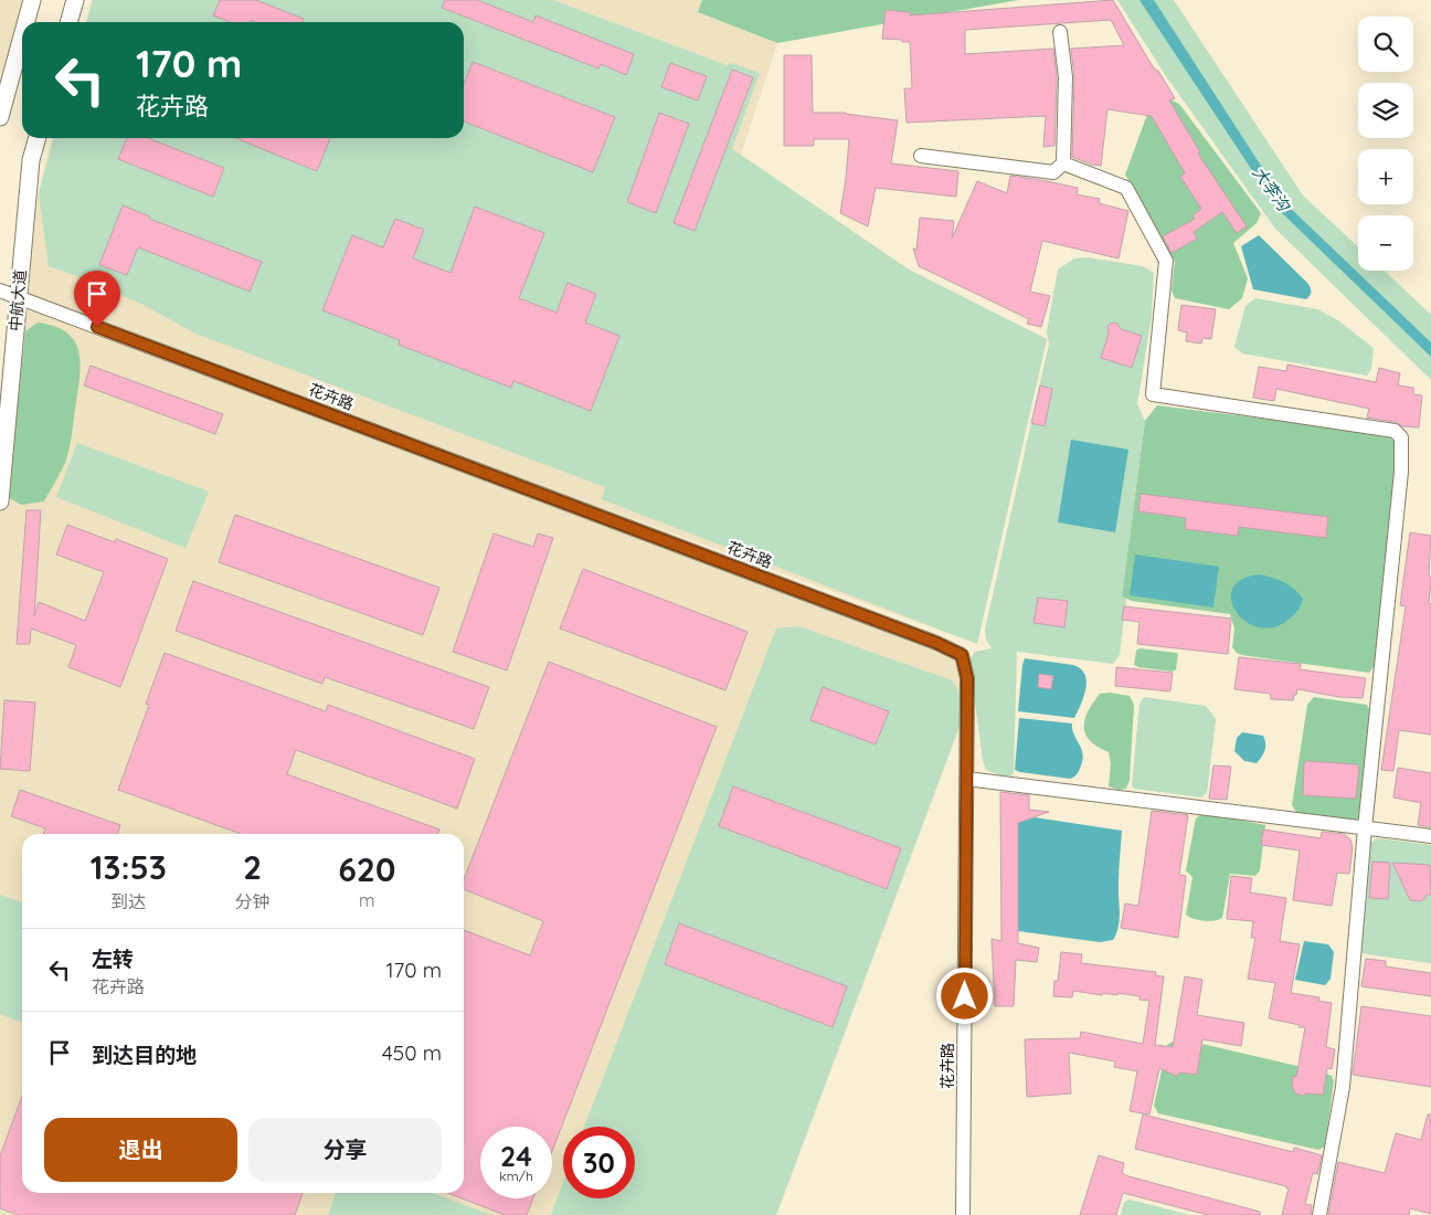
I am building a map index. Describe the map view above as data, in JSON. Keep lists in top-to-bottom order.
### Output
{
  "streets": {
    "main road": ["中航大道"],
    "street": ["花卉路"]
  },
  "crossings": [
    ["中航大道", "花卉路"]
  ],
  "water": ["大李沟"],
  "page": {
    "map_buttons": ["+", "−"],
    "turn": ["170 m", "花卉路"],
    "eta": [
      "13:53",
      "到达",
      "2",
      "分钟",
      "620",
      "m"
    ],
    "list": [
      {
        "name": "左转",
        "note": "花卉路",
        "value": "170 m"
      },
      {
        "name": "到达目的地",
        "value": "450 m"
      }
    ],
    "buttons": ["退出", "分享"],
    "speed": "24 km/h",
    "limit": "30"
  }
}
